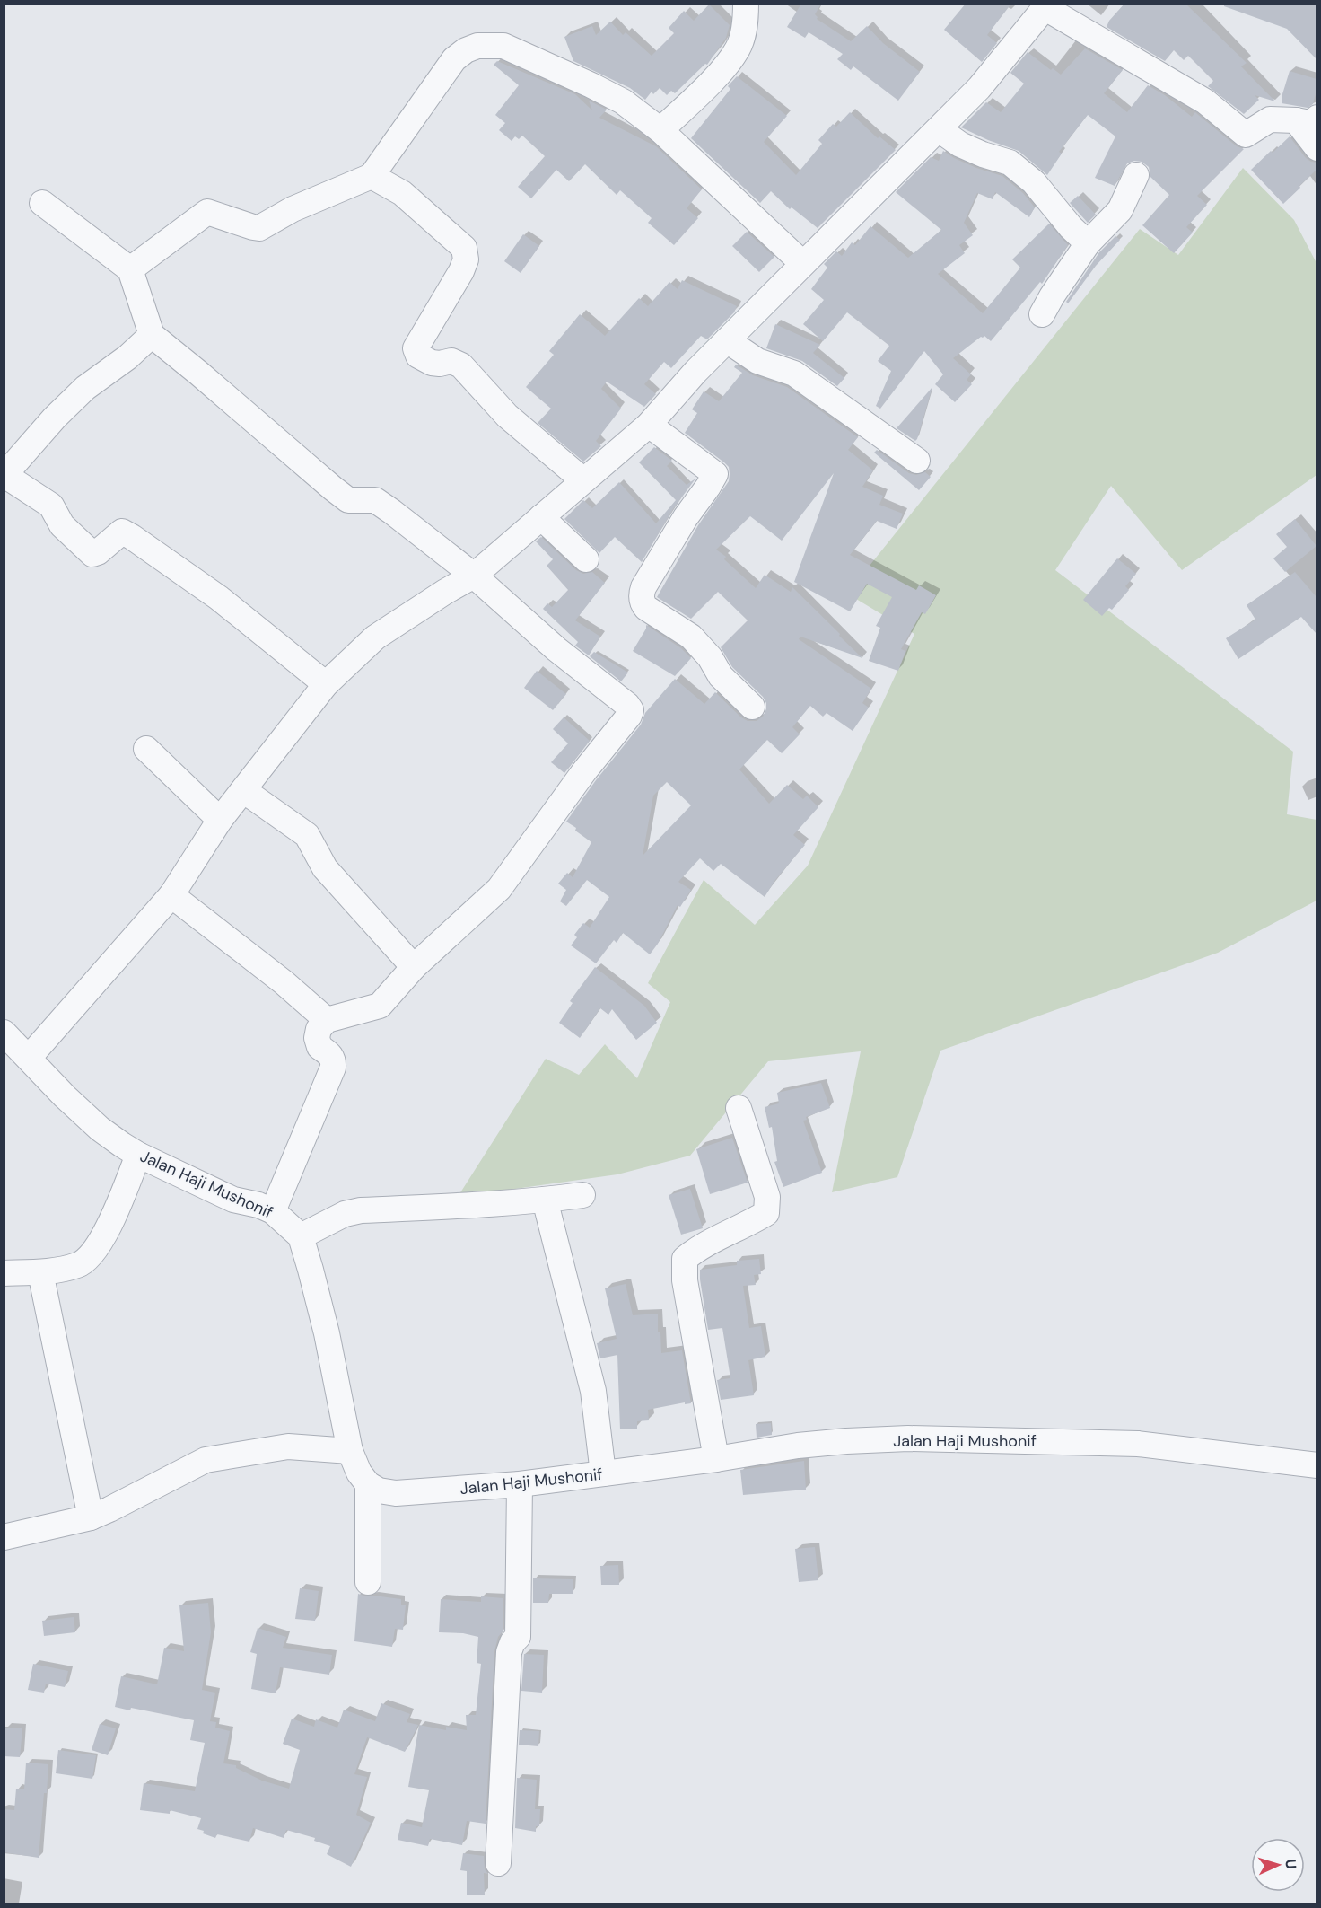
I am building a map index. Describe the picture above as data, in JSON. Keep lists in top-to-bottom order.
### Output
{
  "streets": {
    "street": ["Jalan Haji Mushonif"]
  },
  "north": "right"
}
